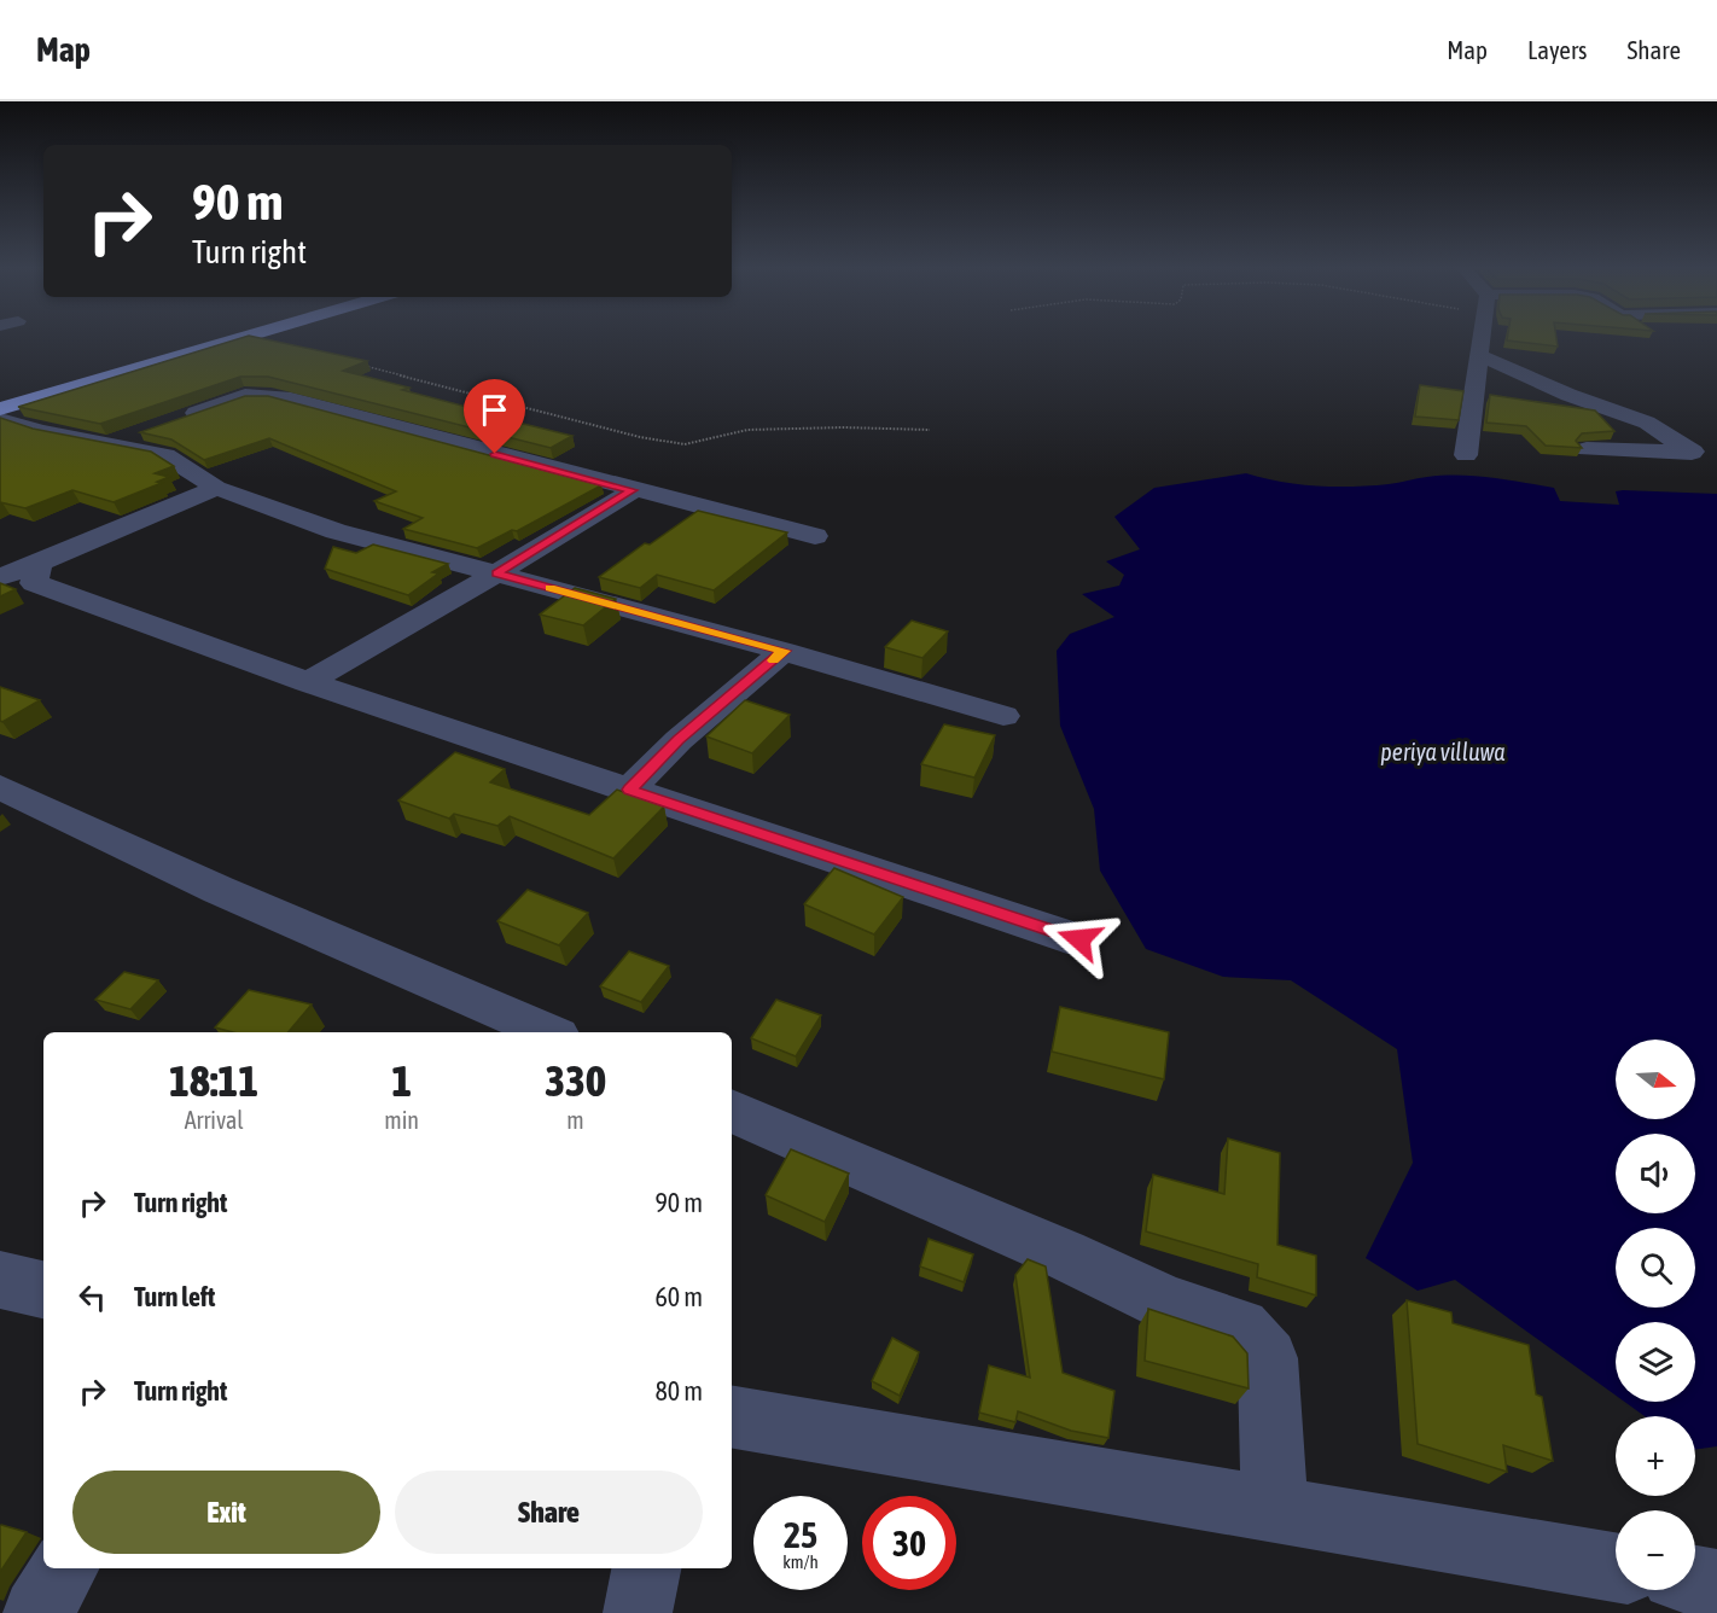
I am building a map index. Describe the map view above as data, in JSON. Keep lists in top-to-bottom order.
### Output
{
  "water": ["periya villuwa"],
  "north": "right",
  "page": {
    "header": "Map",
    "nav": ["Map", "Layers", "Share"],
    "turn": ["90 m", "Turn right"],
    "eta": [
      "18:11",
      "Arrival",
      "1",
      "min",
      "330",
      "m"
    ],
    "map_buttons": ["+", "−"],
    "list": [
      {
        "name": "Turn right",
        "value": "90 m"
      },
      {
        "name": "Turn left",
        "value": "60 m"
      },
      {
        "name": "Turn right",
        "value": "80 m"
      }
    ],
    "buttons": ["Exit", "Share"],
    "speed": "25 km/h",
    "limit": "30"
  }
}
